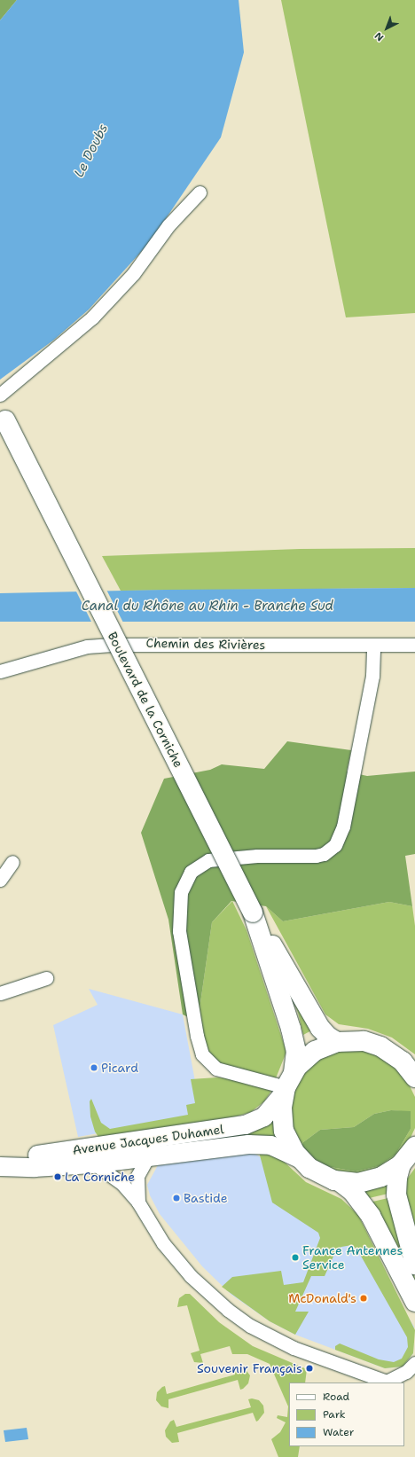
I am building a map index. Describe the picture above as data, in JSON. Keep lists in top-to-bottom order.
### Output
{
  "streets": {
    "main road": ["Boulevard de la Corniche", "Avenue Jacques Duhamel"],
    "street": ["Chemin des Rivières"]
  },
  "crossings": [
    ["Boulevard de la Corniche", "Avenue Jacques Duhamel"]
  ],
  "water": ["Le Doubs", "Canal du Rhône au Rhin - Branche Sud"],
  "places": [
    "Picard",
    "La Corniche",
    "Bastide",
    "France Antennes Service",
    "McDonald's",
    "Souvenir Français"
  ],
  "legend": ["Road", "Park", "Water"],
  "north": "bottom left"
}
